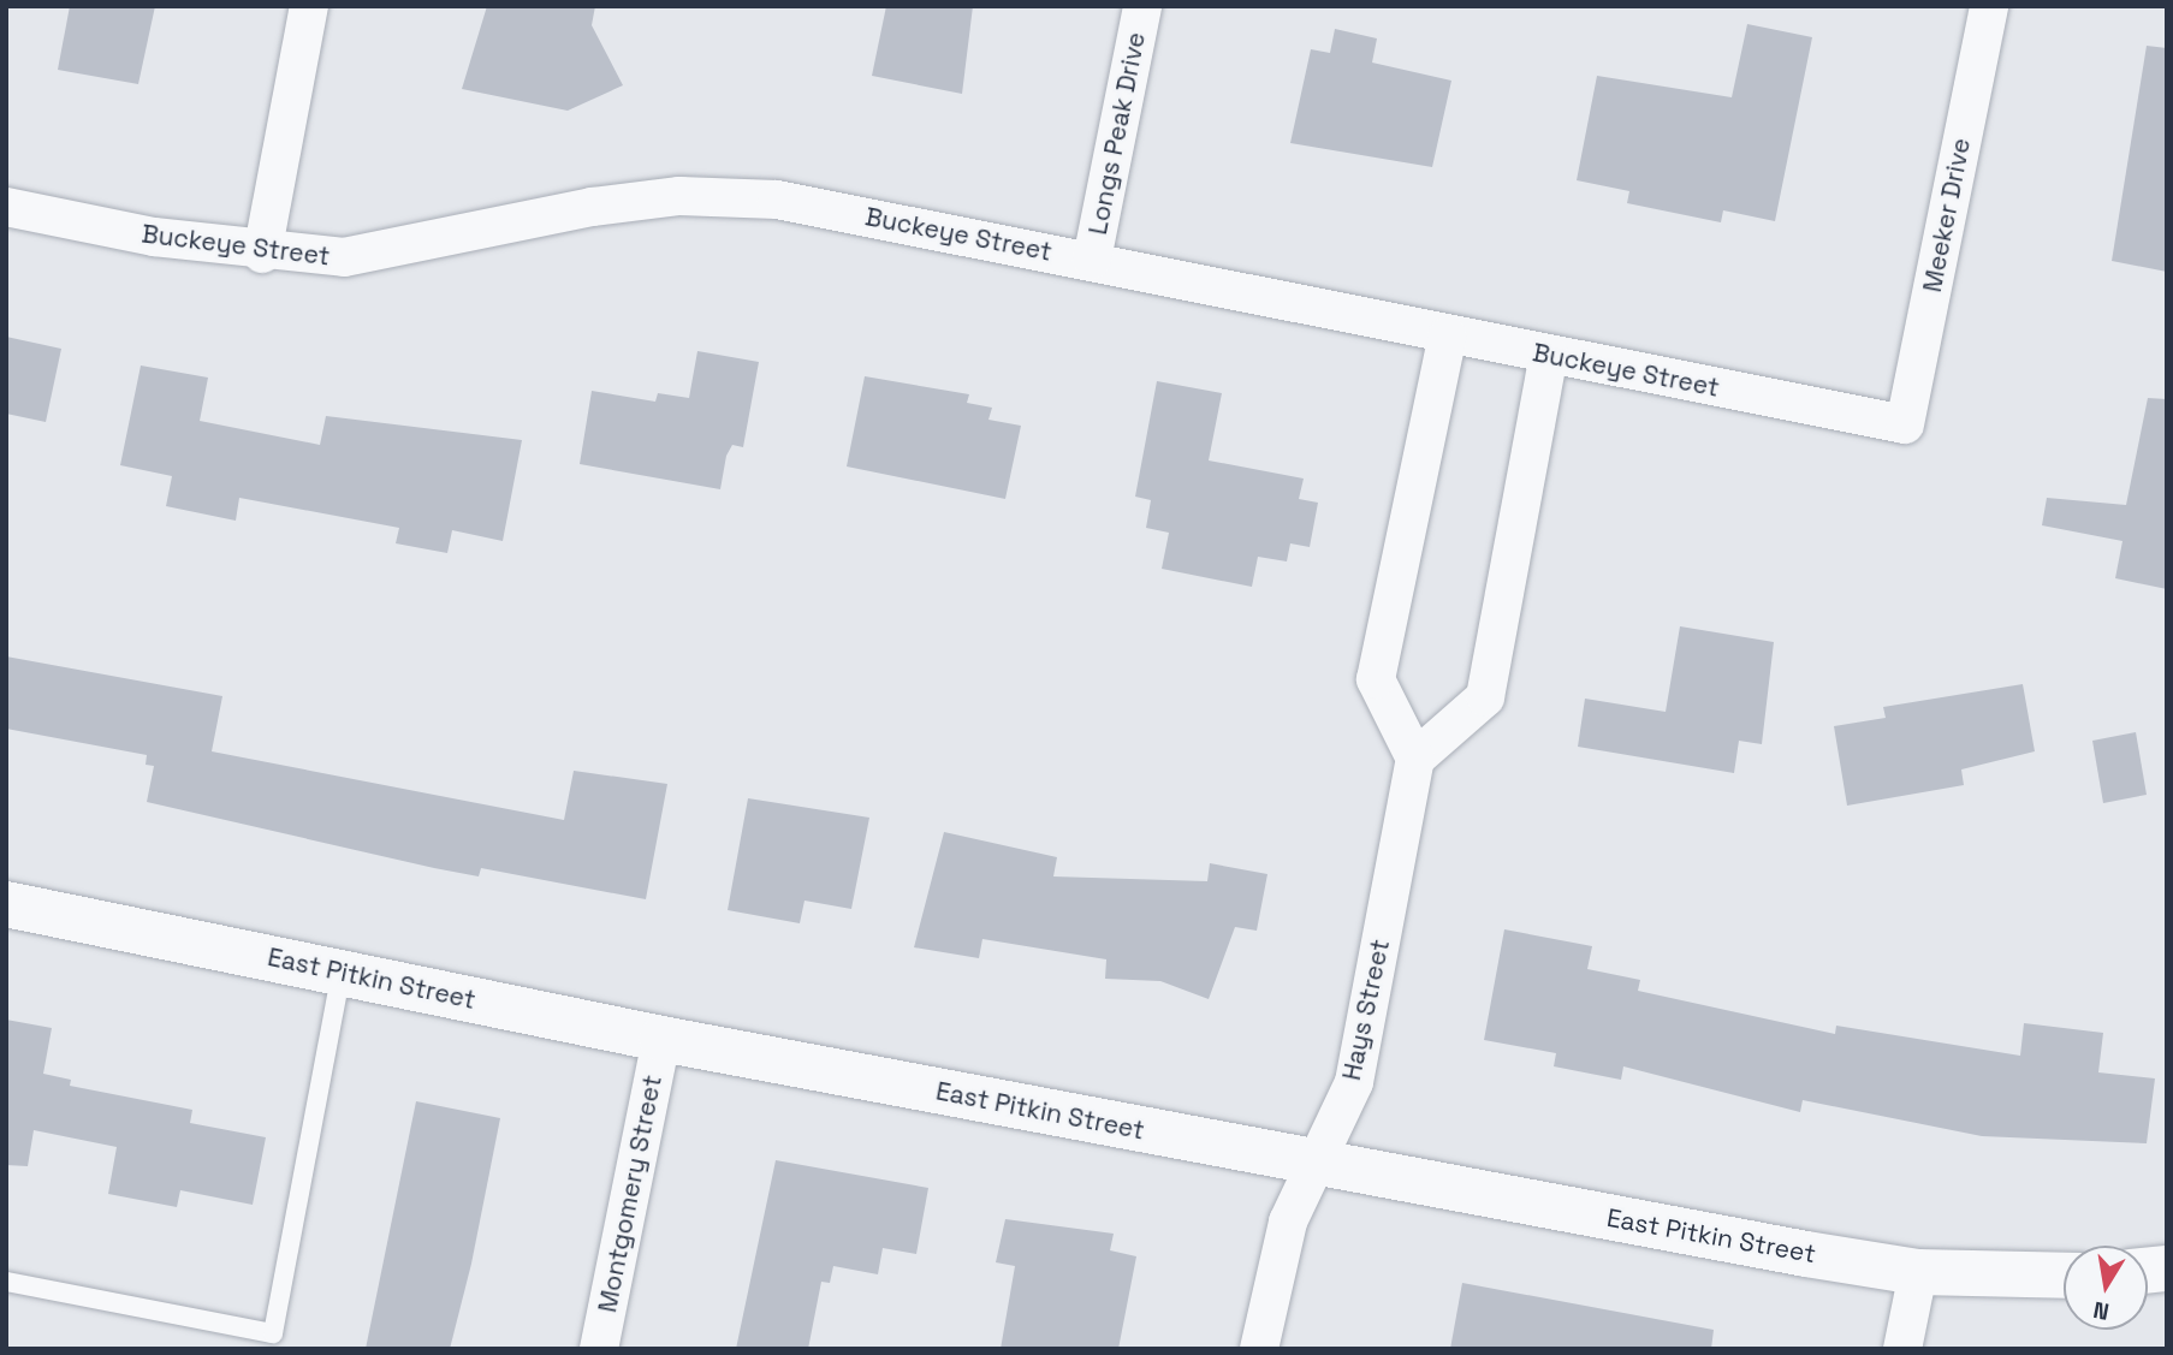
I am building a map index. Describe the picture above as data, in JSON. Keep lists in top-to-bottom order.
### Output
{
  "streets": {
    "street": [
      "Longs Peak Drive",
      "Meeker Drive",
      "Buckeye Street",
      "East Pitkin Street",
      "Hays Street",
      "Montgomery Street"
    ]
  },
  "crossings": [
    ["Longs Peak Drive", "Buckeye Street"],
    ["Meeker Drive", "Buckeye Street"],
    ["East Pitkin Street", "Hays Street"],
    ["East Pitkin Street", "Montgomery Street"]
  ],
  "north": "bottom"
}
